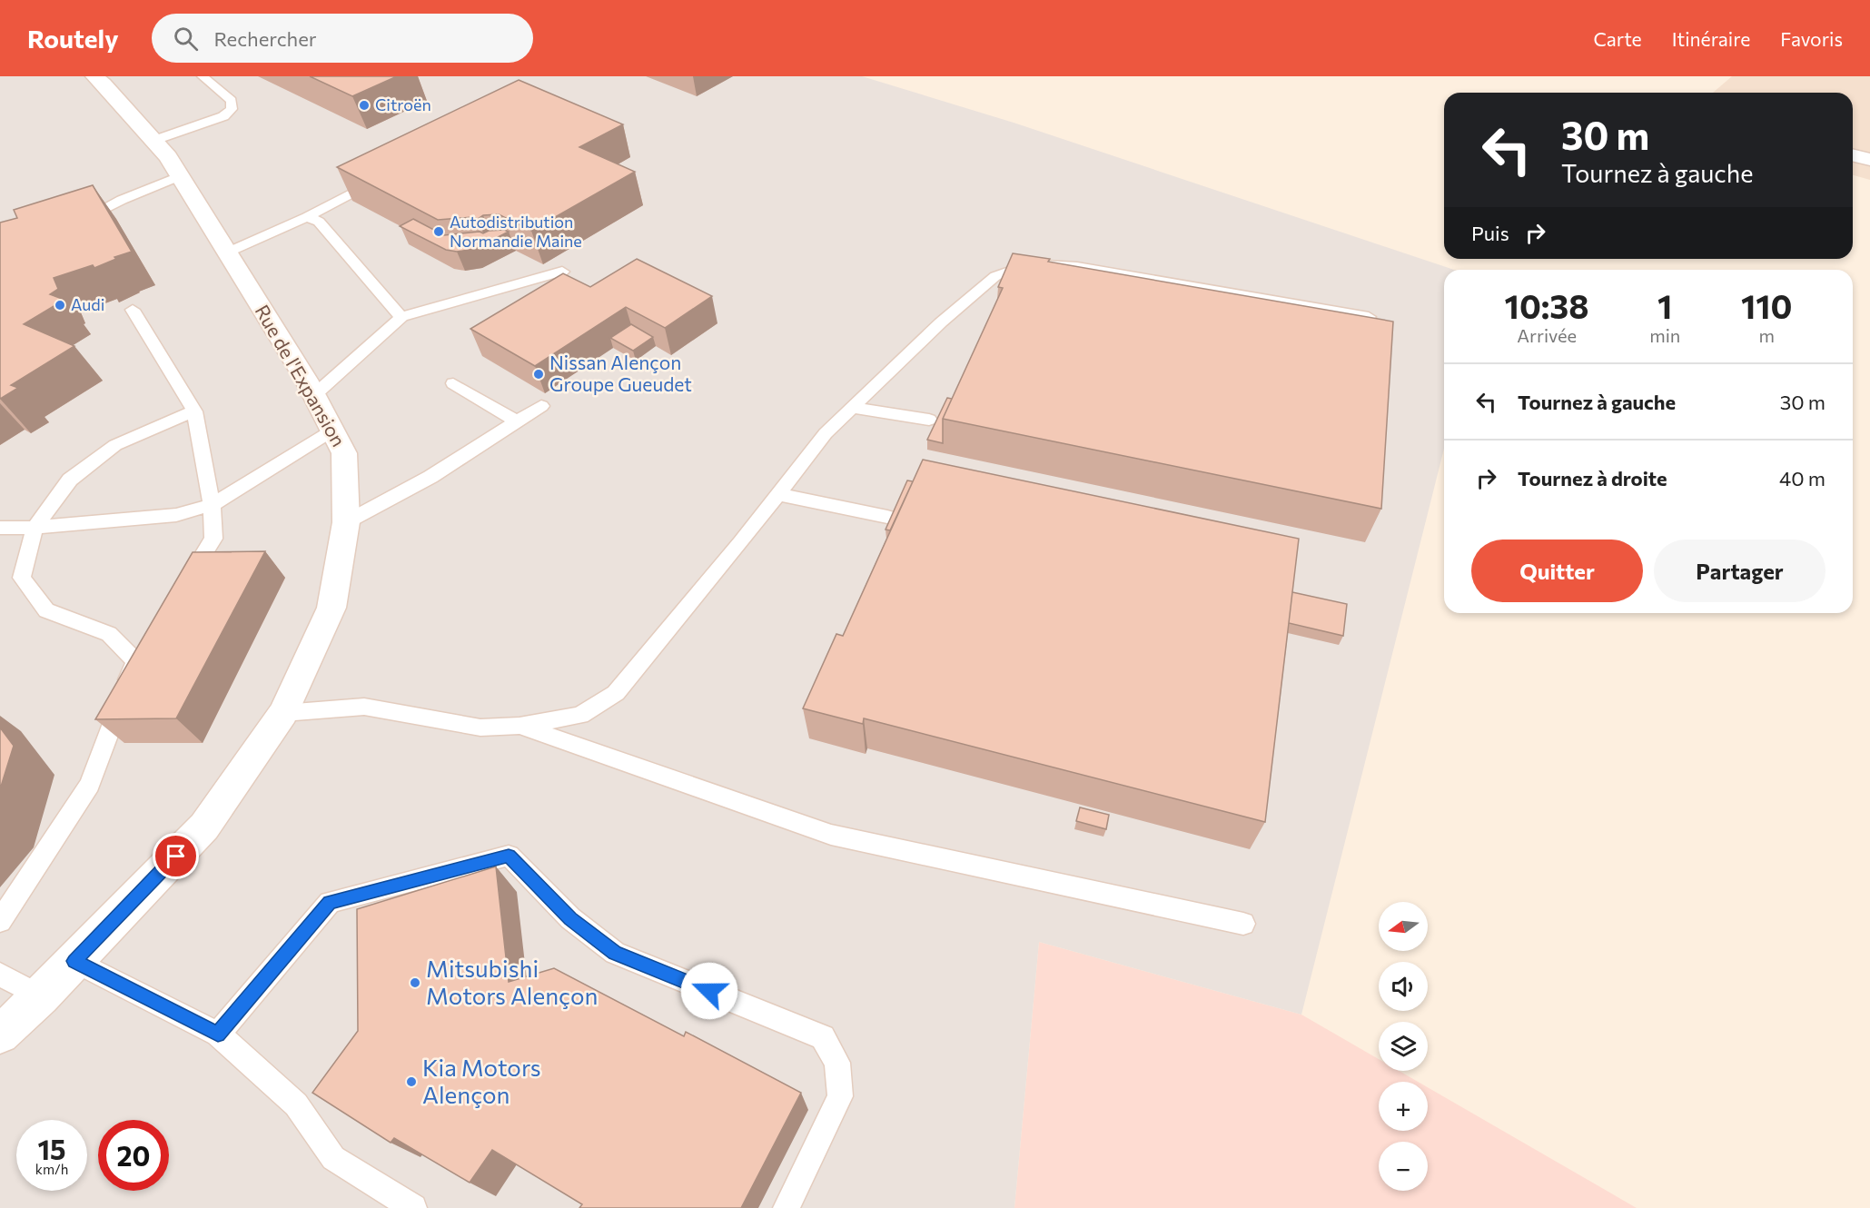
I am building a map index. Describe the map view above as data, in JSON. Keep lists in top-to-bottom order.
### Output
{
  "streets": {
    "street": ["Rue de l'Expansion"]
  },
  "places": [
    "Citroën",
    "Autodistribution Normandie Maine",
    "Audi",
    "Nissan Alençon Groupe Gueudet",
    "Mitsubishi Motors Alençon",
    "Kia Motors Alençon"
  ],
  "north": "left",
  "page": {
    "header": "Routely",
    "search": "Rechercher",
    "nav": ["Carte", "Itinéraire", "Favoris"],
    "turn": ["30 m", "Tournez à gauche"],
    "then": "Puis",
    "eta": [
      "10:38",
      "Arrivée",
      "1",
      "min",
      "110",
      "m"
    ],
    "list": [
      {
        "name": "Tournez à gauche",
        "value": "30 m"
      },
      {
        "name": "Tournez à droite",
        "value": "40 m"
      }
    ],
    "buttons": ["Quitter", "Partager"],
    "map_buttons": ["+", "−"],
    "speed": "15 km/h",
    "limit": "20"
  }
}
